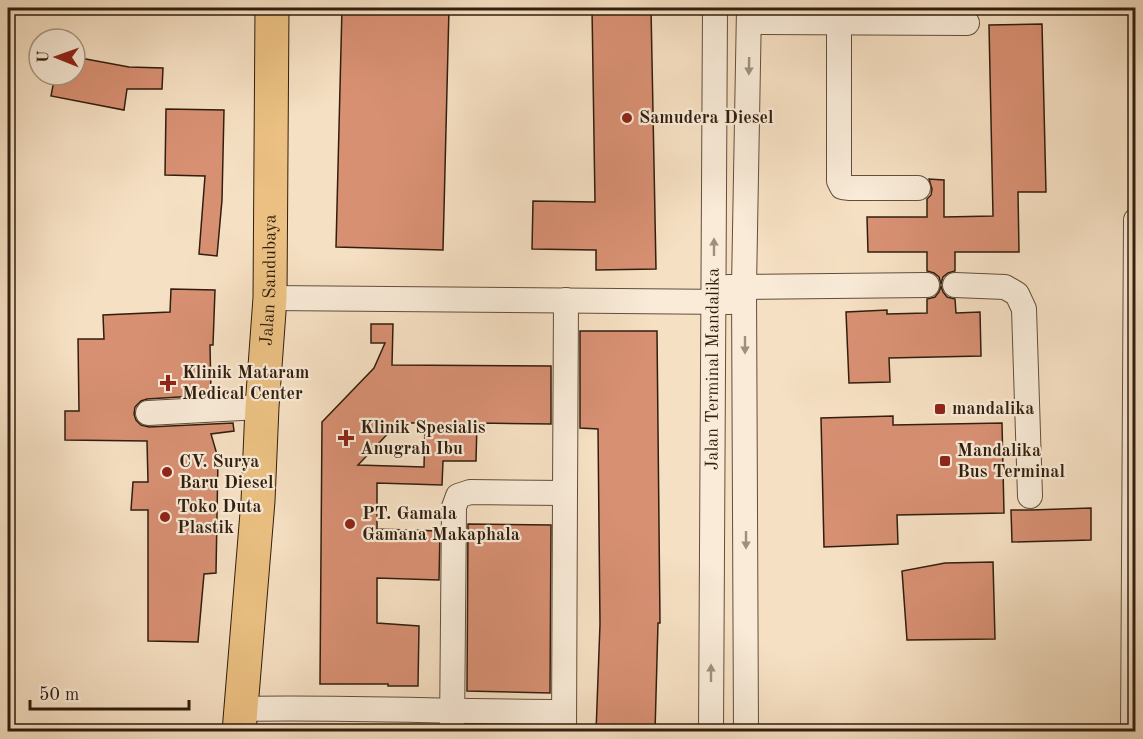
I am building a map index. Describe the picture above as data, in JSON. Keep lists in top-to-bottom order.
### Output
{
  "streets": {
    "highway": ["Jalan Sandubaya"],
    "street": ["Jalan Terminal Mandalika"]
  },
  "places": {
    "other": [
      "Samudera Diesel",
      "CV. Surya Baru Diesel",
      "Toko Duta Plastik",
      "PT. Gamala Gamana Makaphala"
    ],
    "health": ["Klinik Mataram Medical Center", "Klinik Spesialis Anugrah Ibu"],
    "transit": ["mandalika", "Mandalika Bus Terminal"]
  },
  "scale_bar": "50 m",
  "north": "left"
}
